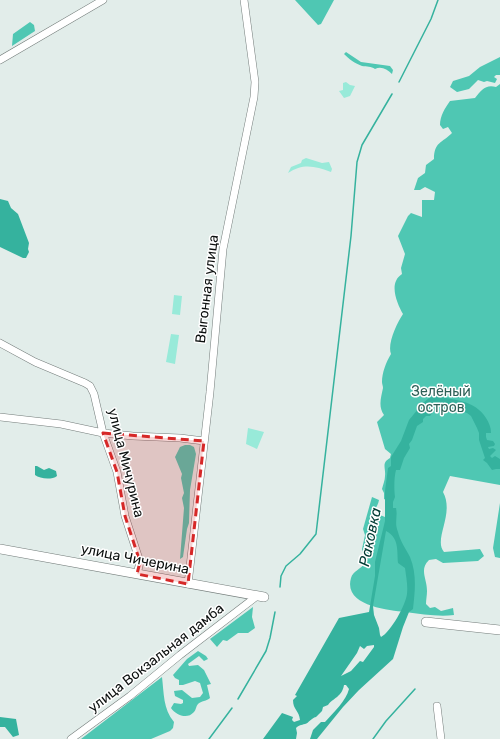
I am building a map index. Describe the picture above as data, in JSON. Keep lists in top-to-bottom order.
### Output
{
  "streets": {
    "main road": ["улица Чичерина"],
    "street": ["Выгонная улица", "улица Мичурина", "улица Вокзальная дамба"]
  },
  "crossings": [
    ["Выгонная улица", "улица Чичерина"],
    ["улица Мичурина", "улица Чичерина"],
    ["улица Чичерина", "улица Вокзальная дамба"]
  ],
  "water": ["Раковка"],
  "parks": ["Зелёный остров"]
}
